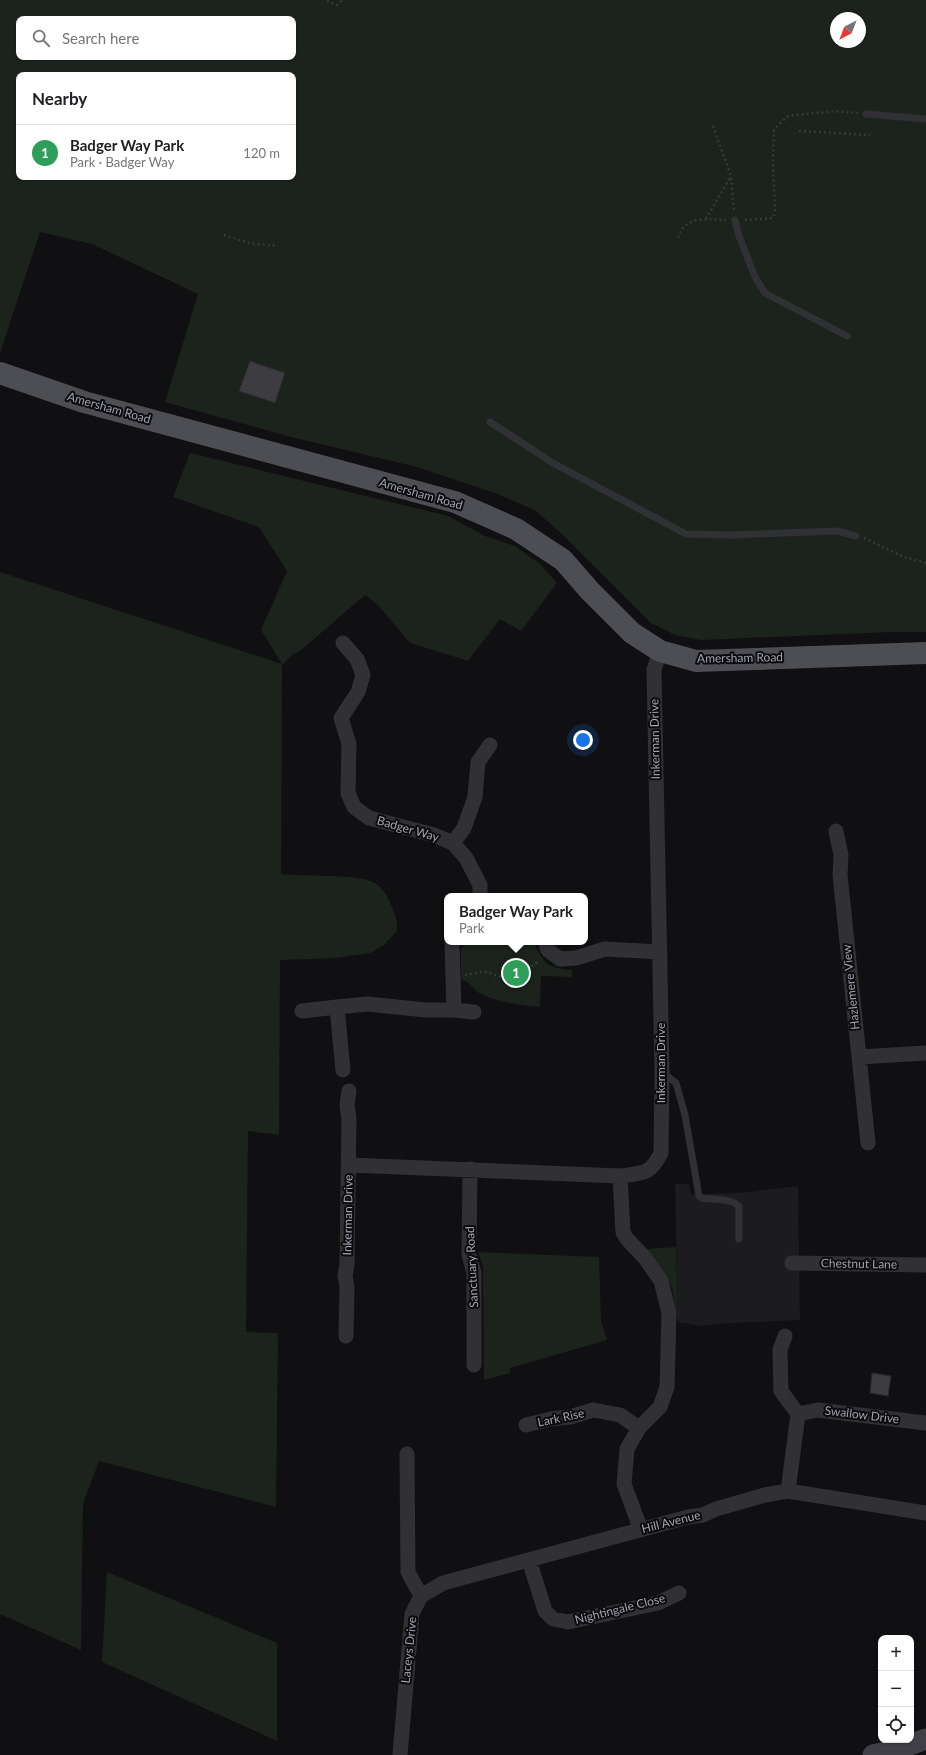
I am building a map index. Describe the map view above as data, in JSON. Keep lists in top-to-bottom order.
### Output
{
  "streets": {
    "main road": ["Amersham Road"],
    "street": [
      "Inkerman Drive",
      "Badger Way",
      "Hazlemere View",
      "Chestnut Lane",
      "Sanctuary Road",
      "Swallow Drive",
      "Lark Rise",
      "Hill Avenue",
      "Nightingale Close",
      "Laceys Drive"
    ]
  },
  "crossings": [
    ["Amersham Road", "Inkerman Drive"],
    ["Inkerman Drive", "Sanctuary Road"],
    ["Hill Avenue", "Nightingale Close"],
    ["Hill Avenue", "Laceys Drive"]
  ],
  "north": "bottom left",
  "page": {
    "search": "Search here",
    "heading": "Nearby",
    "list": [
      {
        "mark": "1",
        "name": "Badger Way Park",
        "note": "Park · Badger Way",
        "value": "120 m"
      }
    ],
    "popup": ["Badger Way Park", "Park"],
    "pins": "1",
    "map_buttons": ["+", "−"]
  }
}
